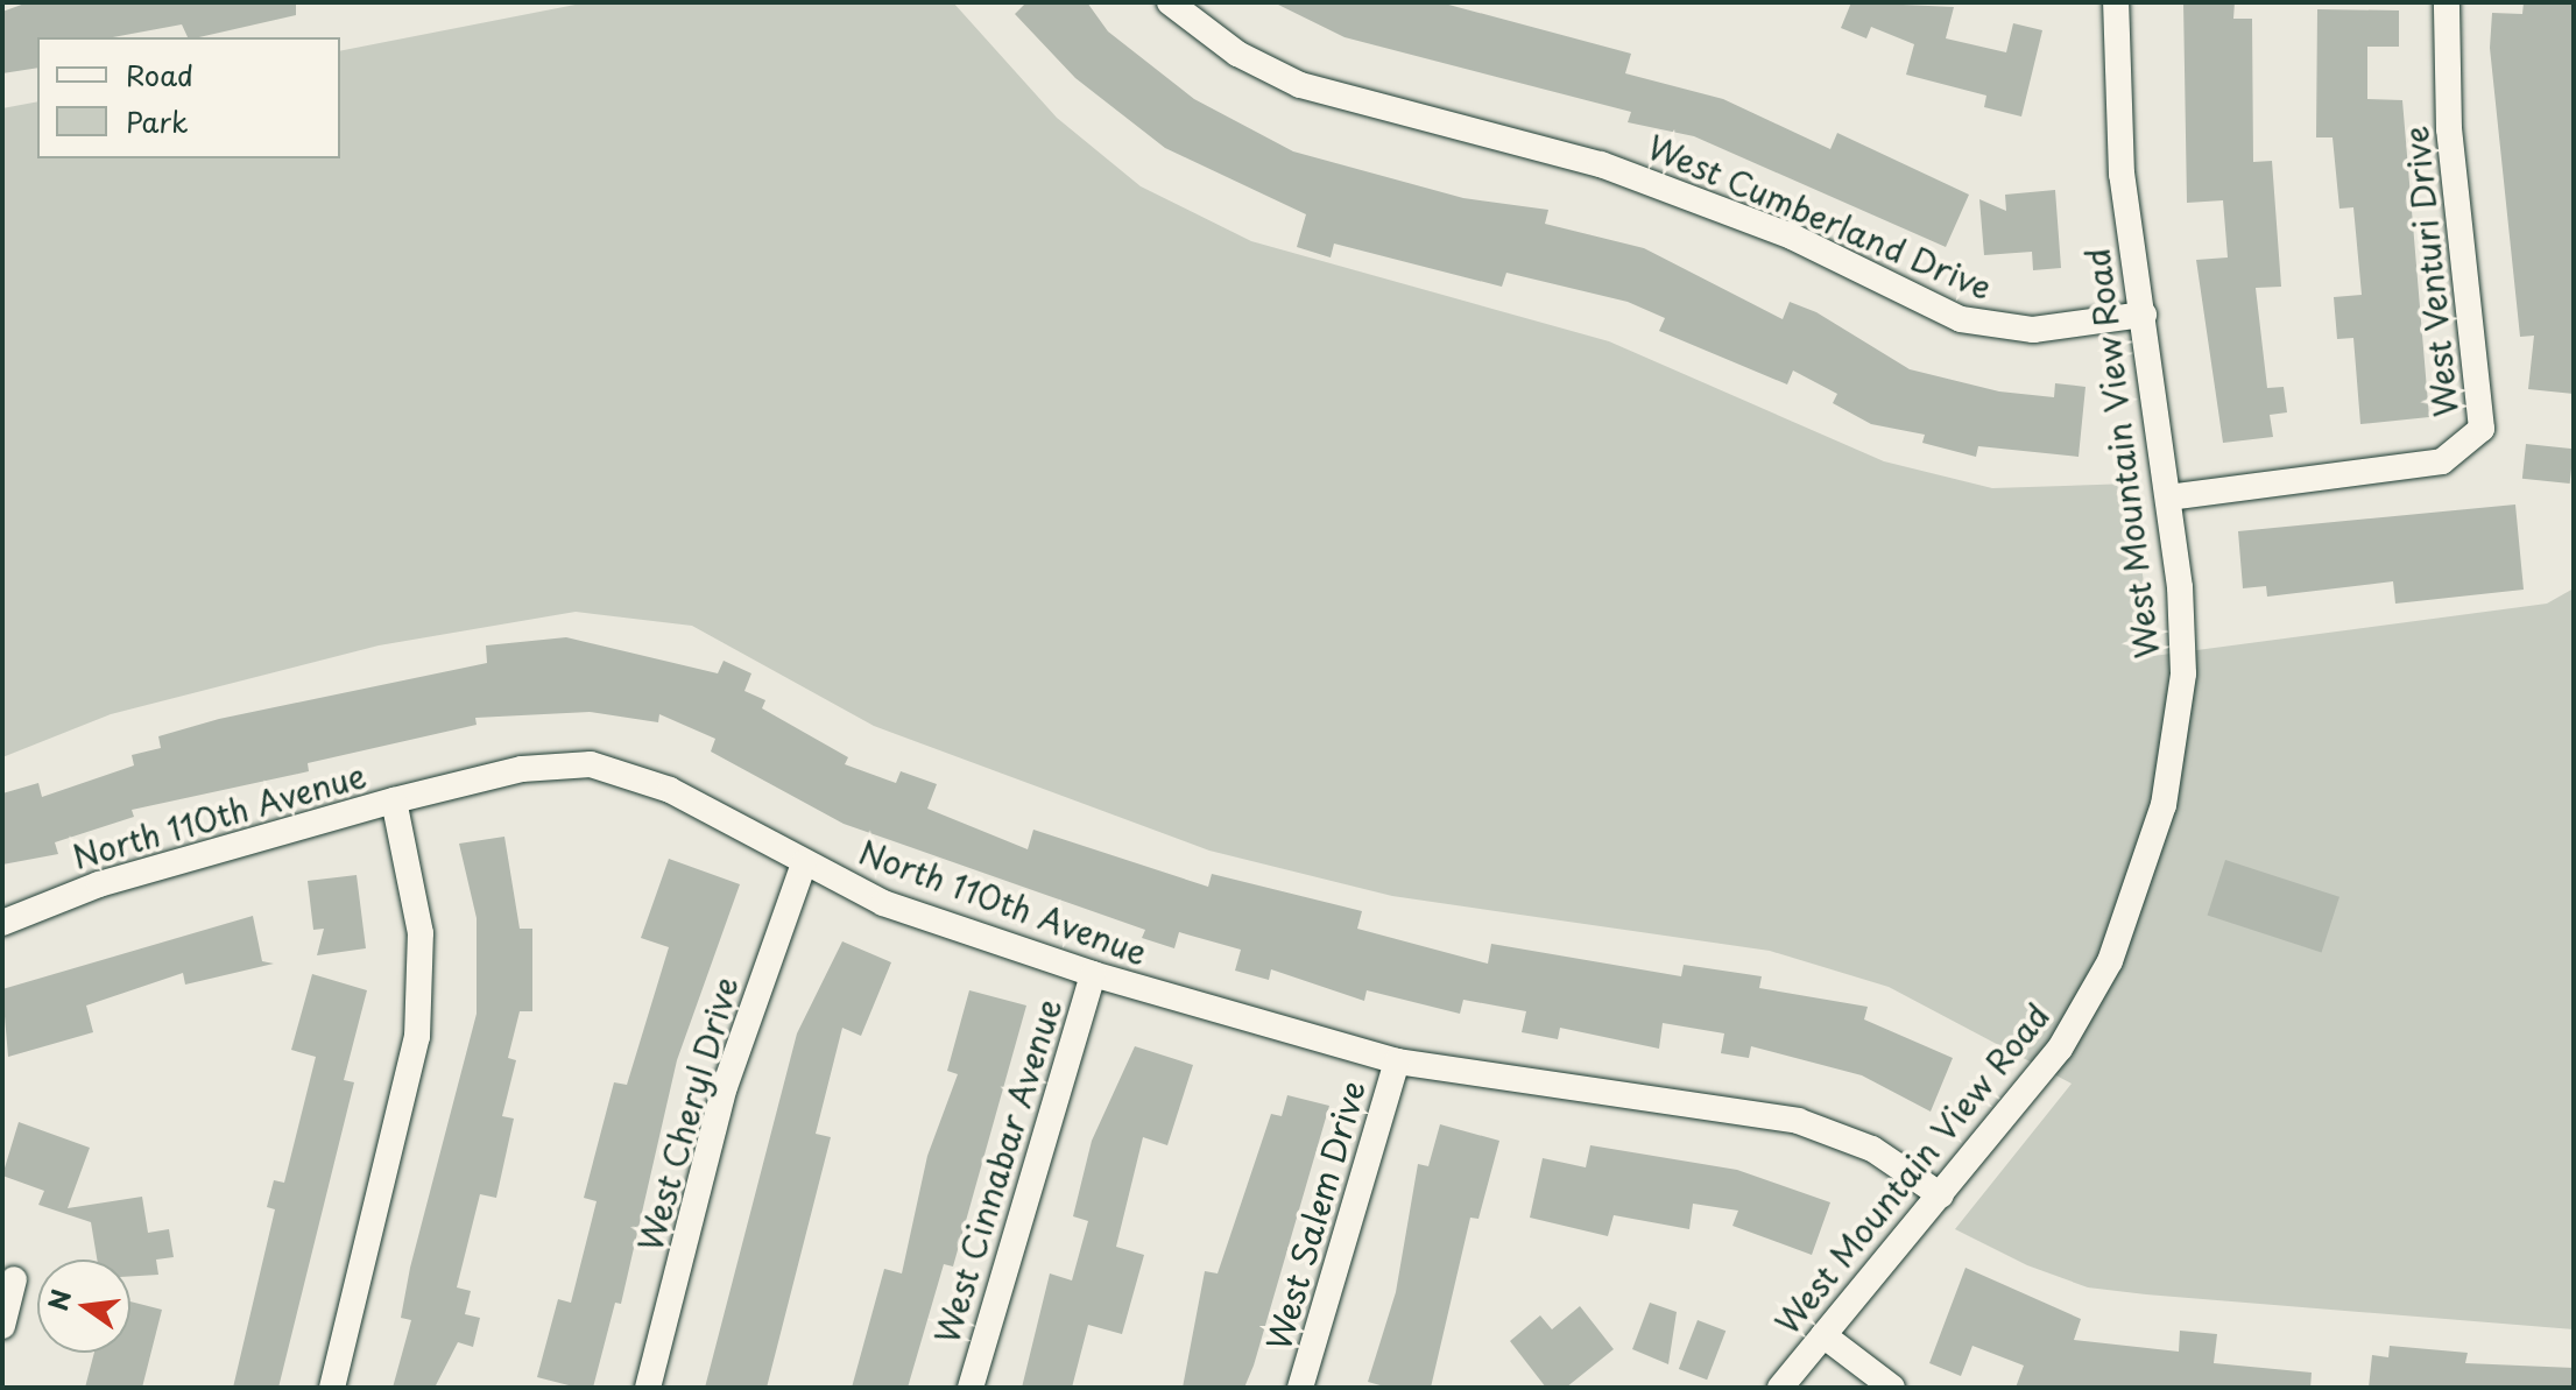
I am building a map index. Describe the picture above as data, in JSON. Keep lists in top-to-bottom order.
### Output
{
  "streets": {
    "street": [
      "West Cumberland Drive",
      "West Venturi Drive",
      "West Mountain View Road",
      "North 110th Avenue",
      "West Cheryl Drive",
      "West Cinnabar Avenue",
      "West Salem Drive"
    ]
  },
  "crossings": [
    ["West Cumberland Drive", "West Mountain View Road"],
    ["West Venturi Drive", "West Mountain View Road"],
    ["West Mountain View Road", "North 110th Avenue"],
    ["North 110th Avenue", "West Cheryl Drive"],
    ["North 110th Avenue", "West Cinnabar Avenue"],
    ["North 110th Avenue", "West Salem Drive"]
  ],
  "legend": ["Road", "Park"],
  "north": "left"
}
